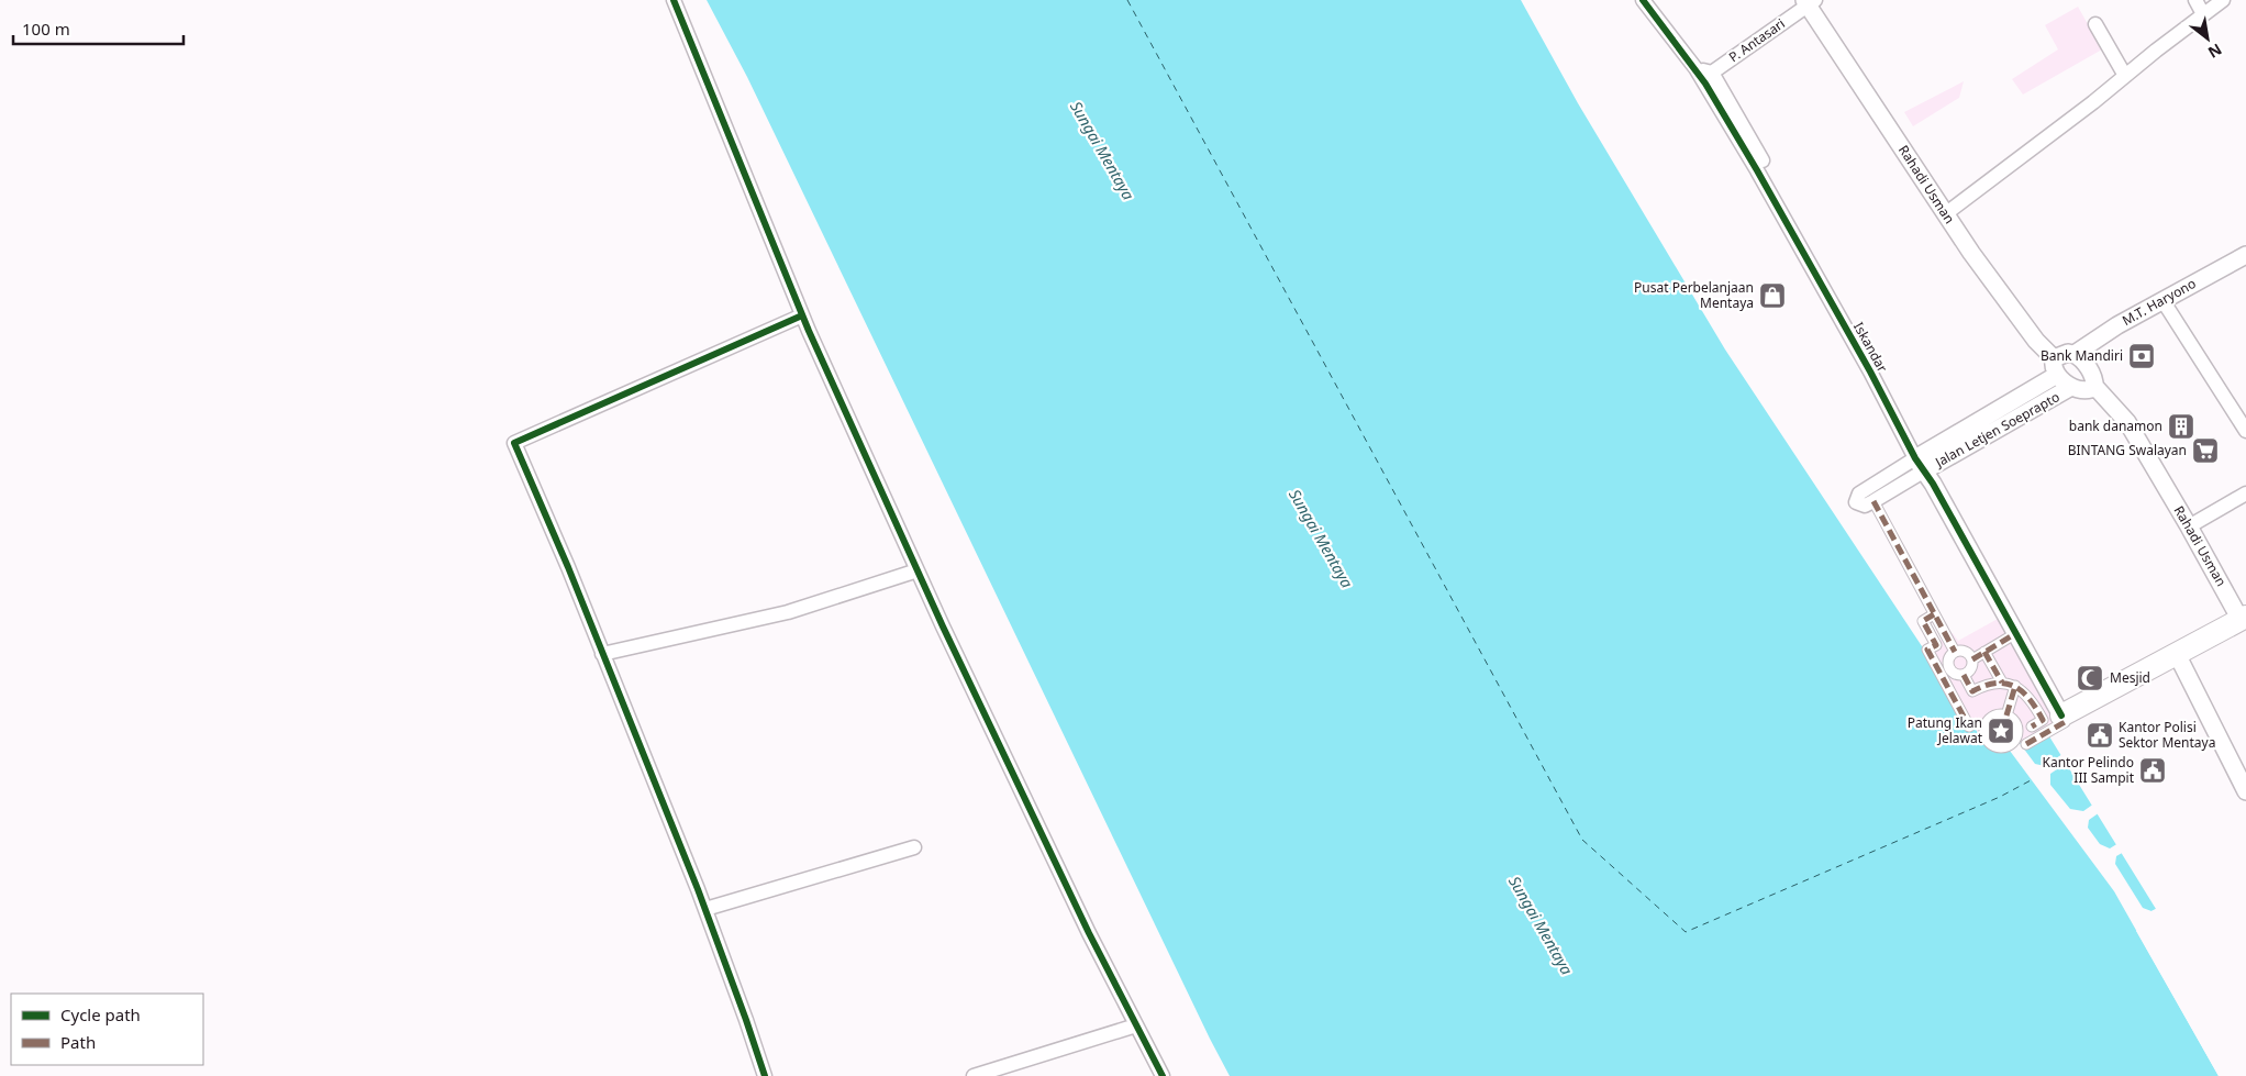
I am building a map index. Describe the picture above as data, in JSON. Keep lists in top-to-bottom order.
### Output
{
  "streets": {
    "street": [
      "P. Antasari",
      "Rahadi Usman",
      "M.T. Haryono",
      "Iskandar",
      "Jalan Letjen Soeprapto"
    ]
  },
  "crossings": [
    ["P. Antasari", "Rahadi Usman"],
    ["P. Antasari", "Iskandar"],
    ["Rahadi Usman", "M.T. Haryono"],
    ["Iskandar", "Jalan Letjen Soeprapto"]
  ],
  "water": ["Sungai Mentaya"],
  "places": {
    "shop": ["Pusat Perbelanjaan Mentaya"],
    "bank": ["Bank Mandiri"],
    "building": ["bank danamon"],
    "supermarket": ["BINTANG Swalayan"],
    "mosque": ["Mesjid"],
    "place": ["Patung Ikan Jelawat"],
    "public building": ["Kantor Polisi Sektor Mentaya", "Kantor Pelindo III Sampit"]
  },
  "legend": ["Cycle path", "Path"],
  "scale_bar": "100 m",
  "north": "bottom right"
}
